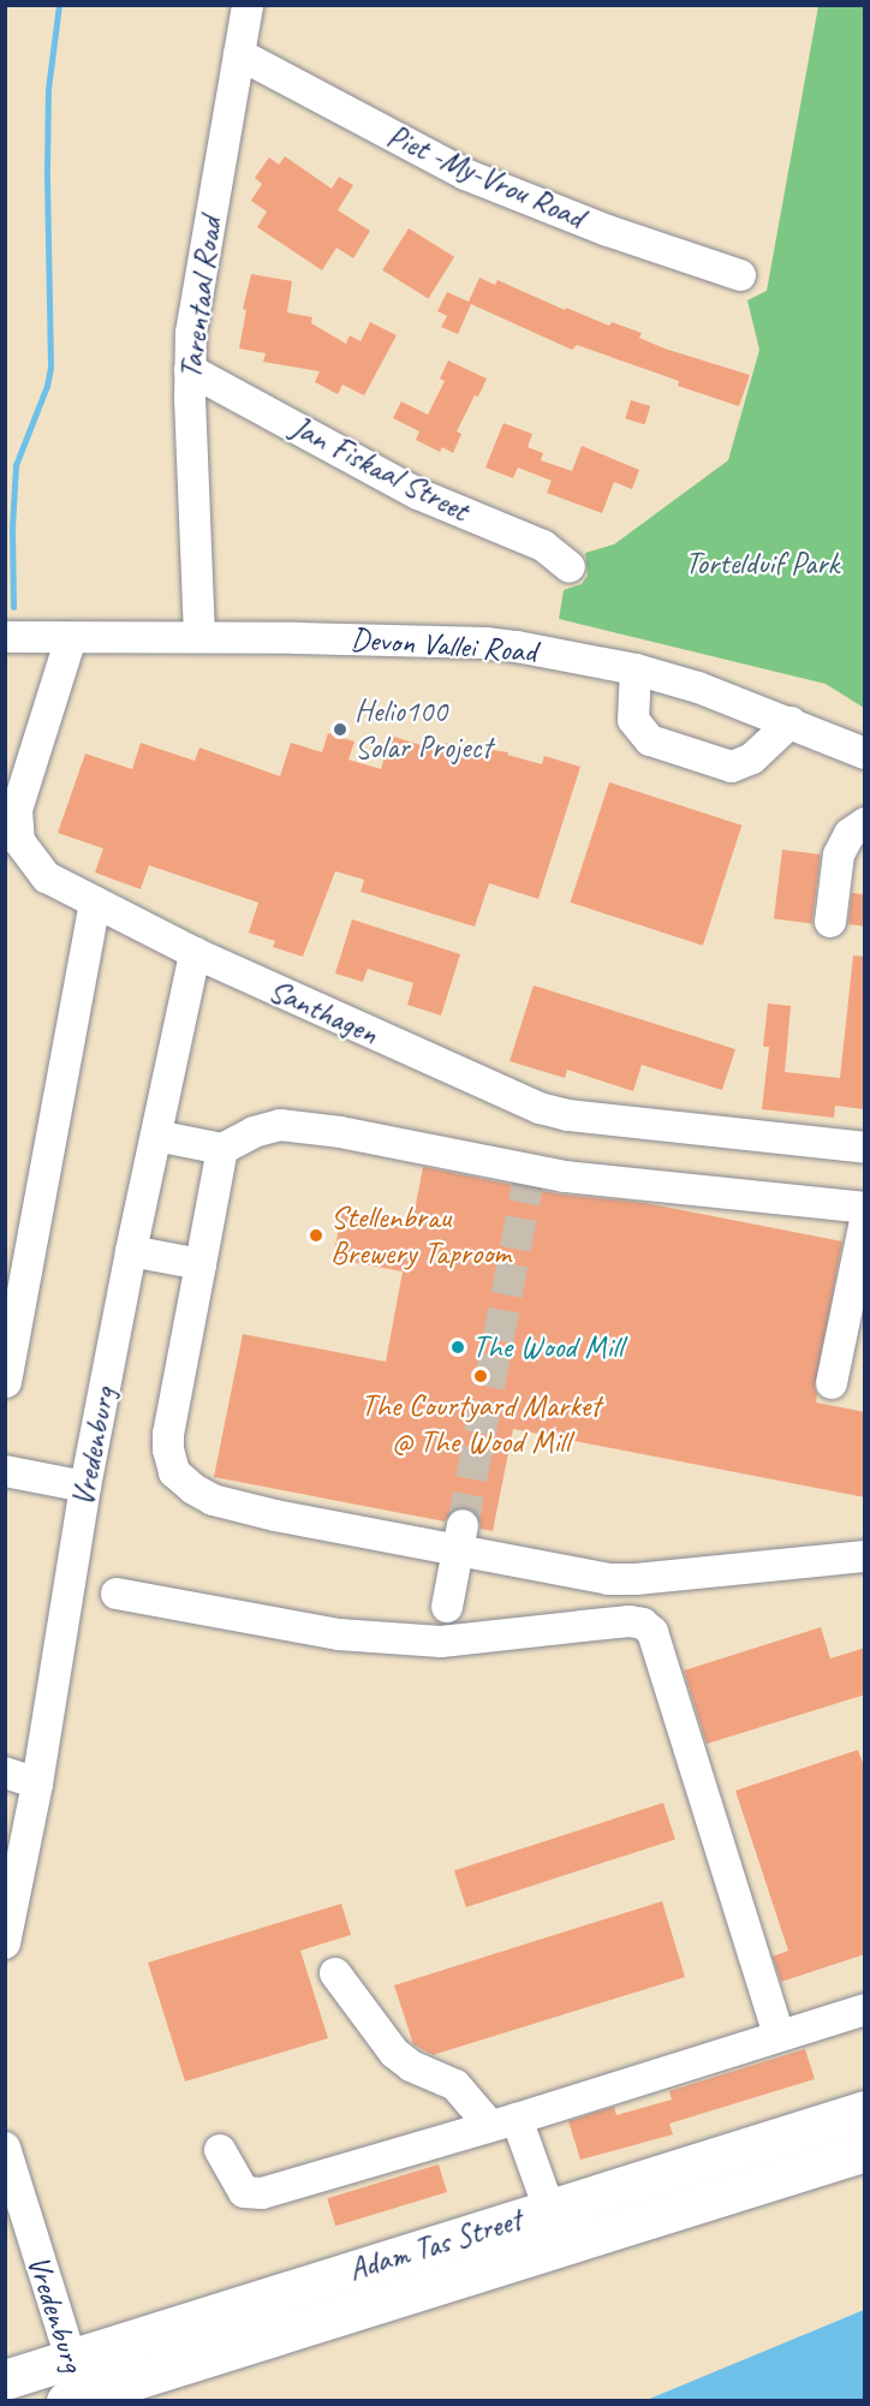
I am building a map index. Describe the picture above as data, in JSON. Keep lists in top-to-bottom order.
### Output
{
  "streets": {
    "main road": ["Adam Tas Street"],
    "street": [
      "Piet -My-Vrou Road",
      "Tarentaal Road",
      "Jan Fiskaal Street",
      "Devon Vallei Road",
      "Santhagen",
      "Vredenburg"
    ]
  },
  "crossings": [
    ["Piet -My-Vrou Road", "Tarentaal Road"],
    ["Tarentaal Road", "Jan Fiskaal Street"],
    ["Tarentaal Road", "Devon Vallei Road"],
    ["Devon Vallei Road", "Santhagen"],
    ["Santhagen", "Vredenburg"],
    ["Vredenburg", "Adam Tas Street"]
  ],
  "parks": ["Tortelduif Park"],
  "places": [
    "Helio100 Solar Project",
    "Stellenbrau Brewery Taproom",
    "The Wood Mill",
    "The Courtyard Market @ The Wood Mill"
  ]
}
